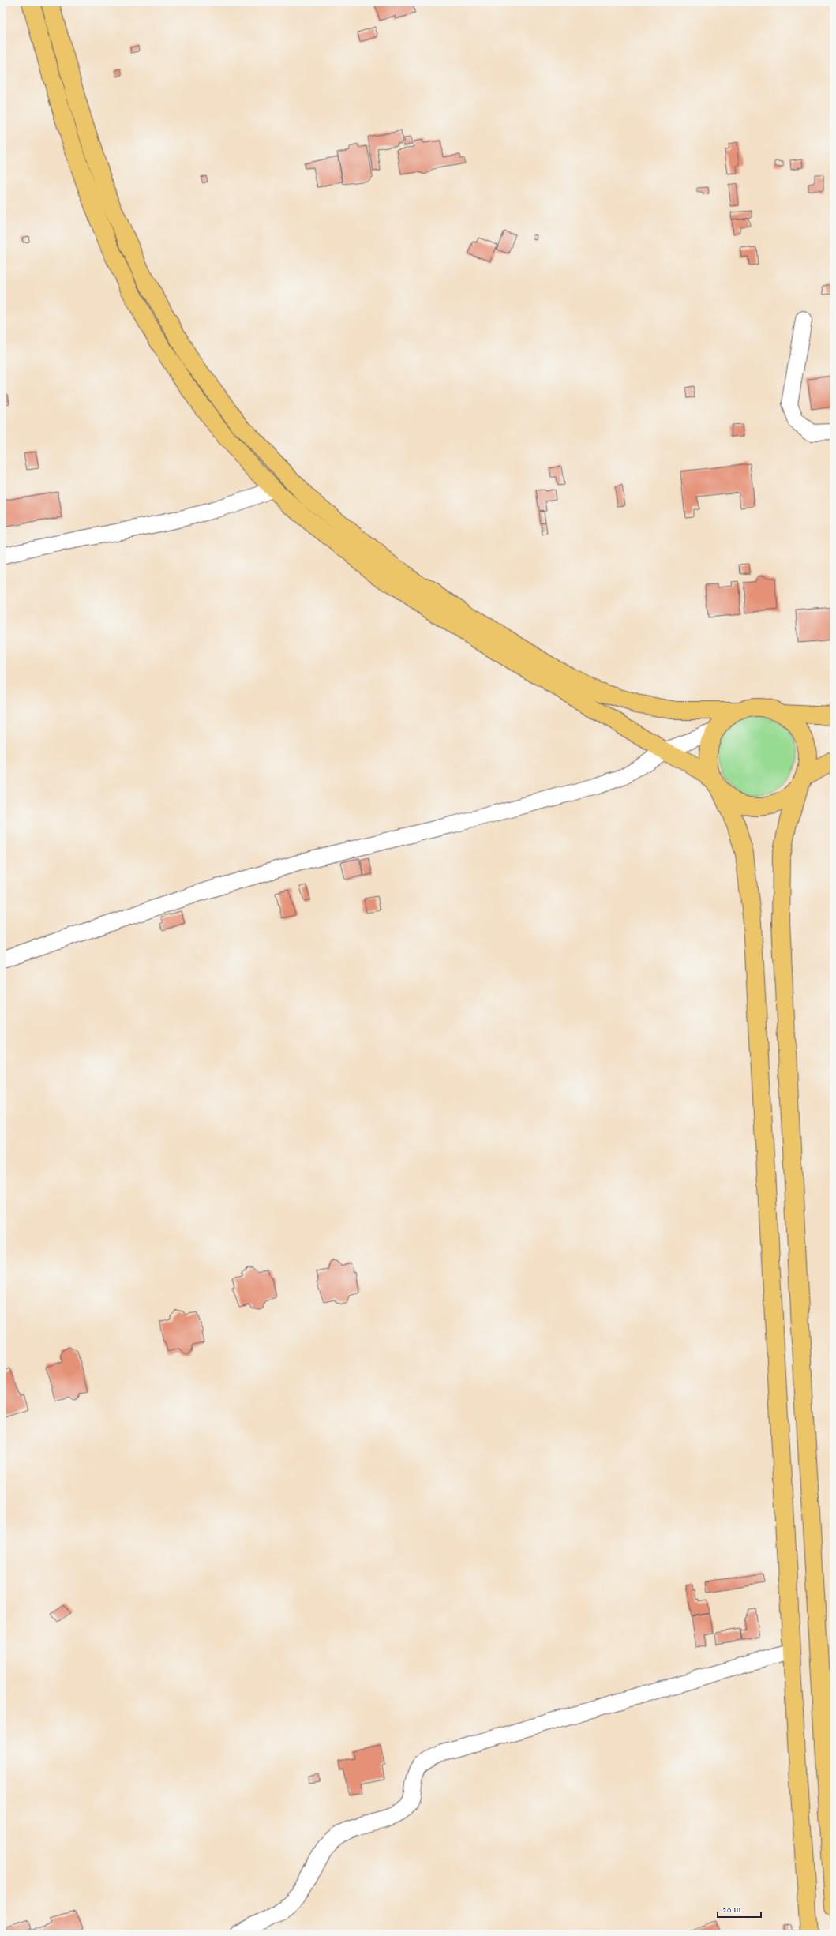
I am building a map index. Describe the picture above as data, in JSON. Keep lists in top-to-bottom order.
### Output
{
  "scale_bar": "20 m"
}
